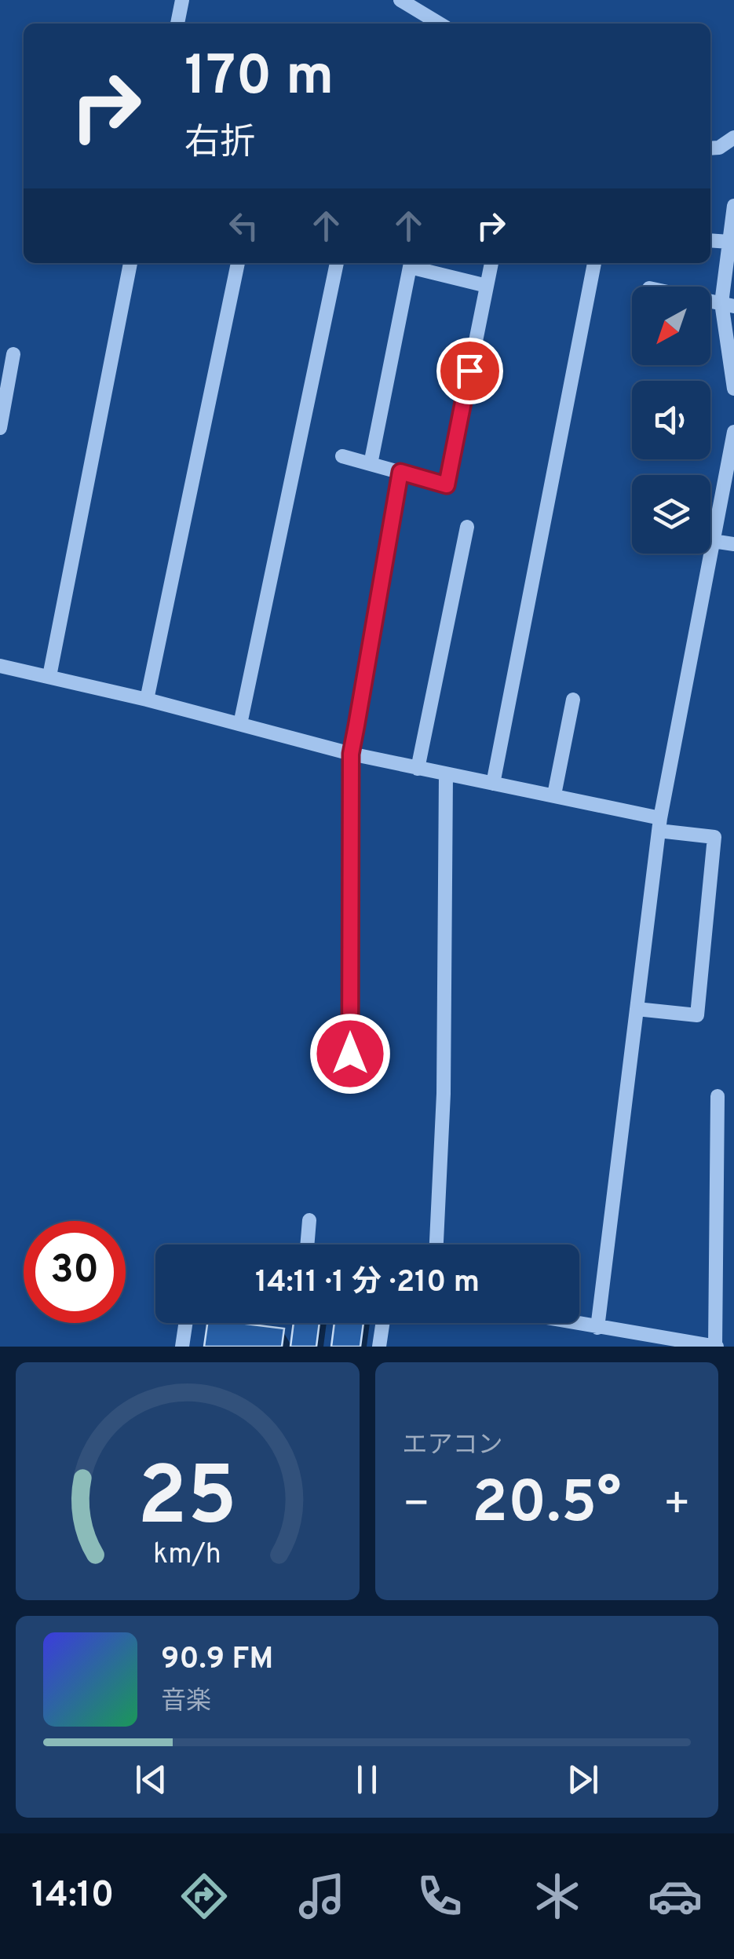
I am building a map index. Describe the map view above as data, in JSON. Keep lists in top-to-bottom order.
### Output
{
  "north": "bottom left",
  "page": {
    "turn": ["170 m", "右折"],
    "limit": "30",
    "trip": "14:11 · 1 分 · 210 m",
    "tile": "エアコン",
    "heat": ["−", "20.5°", "+"],
    "song": ["90.9 FM", "音楽"],
    "tabs": "14:10",
    "gauge": ["25", "km/h"]
  }
}
